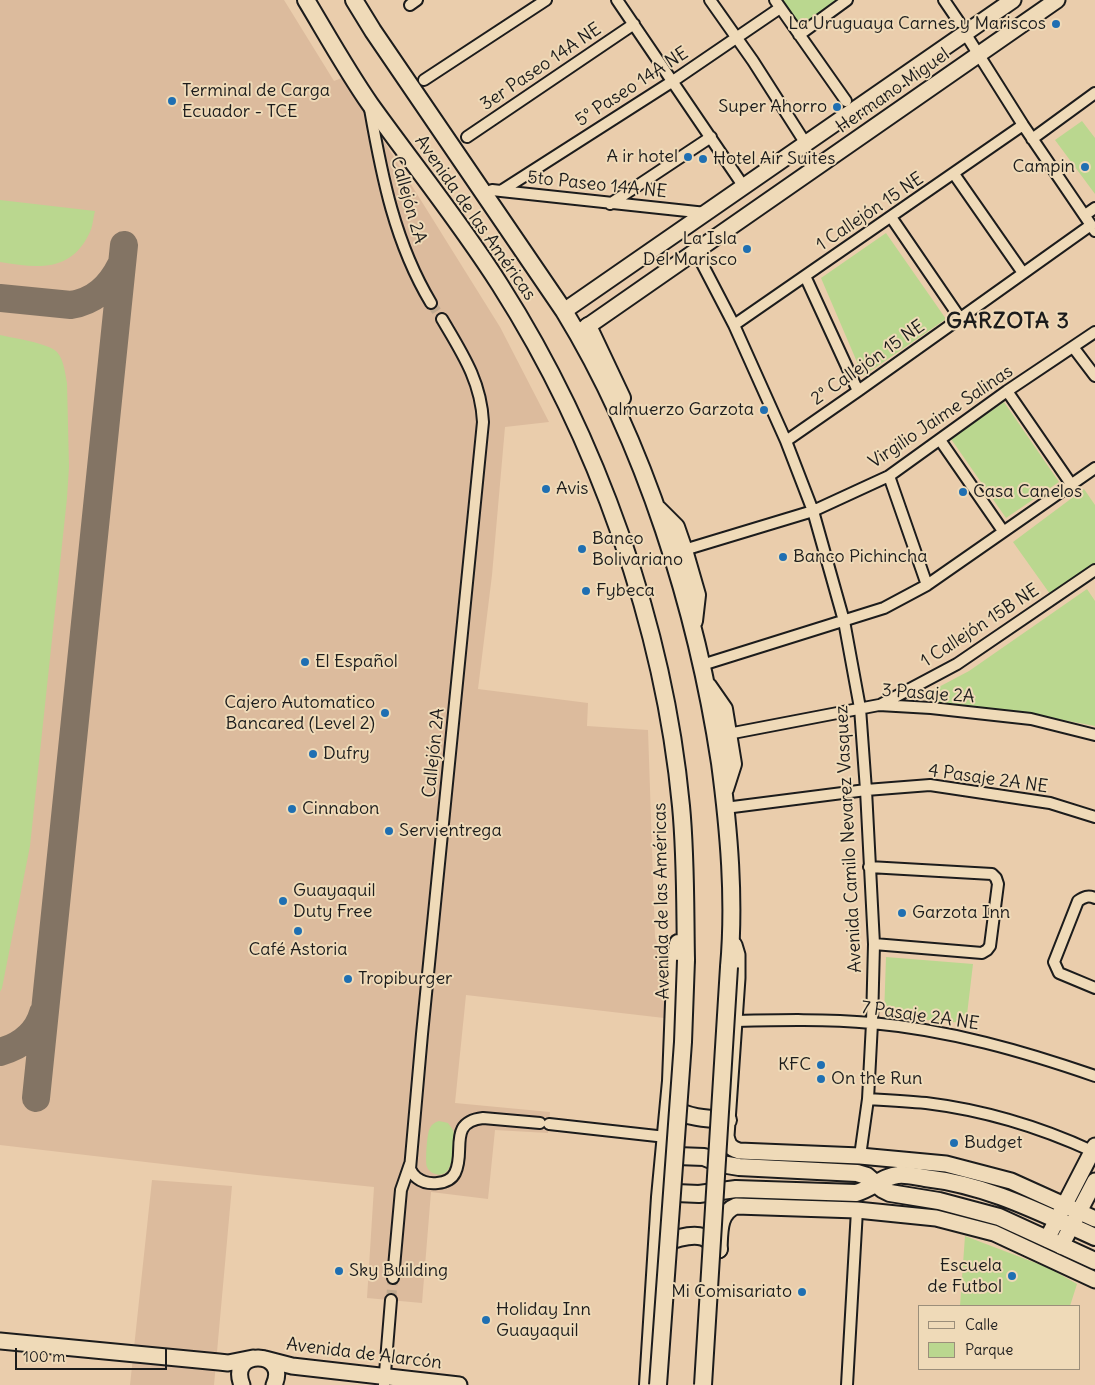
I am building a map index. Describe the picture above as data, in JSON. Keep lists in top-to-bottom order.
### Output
{
  "streets": {
    "main road": ["Hermano Miguel", "Avenida de las Américas", "Avenida de Alarcón"],
    "street": [
      "3er Paseo 14A NE",
      "5° Paseo 14A NE",
      "5to Paseo 14A NE",
      "Callejón 2A",
      "1 Callejón 15 NE",
      "2° Callejón 15 NE",
      "Virgilio Jaime Salinas",
      "1 Callejón 15B NE",
      "3 Pasaje 2A",
      "4 Pasaje 2A NE",
      "Avenida Camilo Nevarez Vasquez",
      "7 Pasaje 2A NE"
    ]
  },
  "crossings": [
    ["5° Paseo 14A NE", "5to Paseo 14A NE"],
    ["5° Paseo 14A NE", "Avenida de las Américas"],
    ["Hermano Miguel", "5to Paseo 14A NE"],
    ["Hermano Miguel", "Avenida de las Américas"],
    ["Hermano Miguel", "Avenida Camilo Nevarez Vasquez"],
    ["5to Paseo 14A NE", "Avenida de las Américas"],
    ["Callejón 2A", "Avenida de las Américas"],
    ["1 Callejón 15 NE", "Avenida Camilo Nevarez Vasquez"],
    ["2° Callejón 15 NE", "Avenida Camilo Nevarez Vasquez"],
    ["Virgilio Jaime Salinas", "Avenida Camilo Nevarez Vasquez"],
    ["1 Callejón 15B NE", "3 Pasaje 2A"],
    ["3 Pasaje 2A", "Avenida Camilo Nevarez Vasquez"],
    ["4 Pasaje 2A NE", "Avenida Camilo Nevarez Vasquez"],
    ["Avenida Camilo Nevarez Vasquez", "7 Pasaje 2A NE"]
  ],
  "districts": ["GARZOTA 3"],
  "places": [
    "La Uruguaya Carnes y Mariscos",
    "Terminal de Carga Ecuador - TCE",
    "Super Ahorro",
    "A ir hotel",
    "Hotel Air Suites",
    "Campin",
    "La Isla Del Marisco",
    "almuerzo Garzota",
    "Avis",
    "Casa Canelos",
    "Banco Bolivariano",
    "Banco Pichincha",
    "Fybeca",
    "El Español",
    "Cajero Automatico Bancared (Level 2)",
    "Dufry",
    "Cinnabon",
    "Servientrega",
    "Guayaquil Duty Free",
    "Garzota Inn",
    "Café Astoria",
    "Tropiburger",
    "KFC",
    "On the Run",
    "Budget",
    "Sky Building",
    "Escuela de Futbol",
    "Mi Comisariato",
    "Holiday Inn Guayaquil"
  ],
  "legend": ["Calle", "Parque"],
  "scale_bar": "100 m"
}
